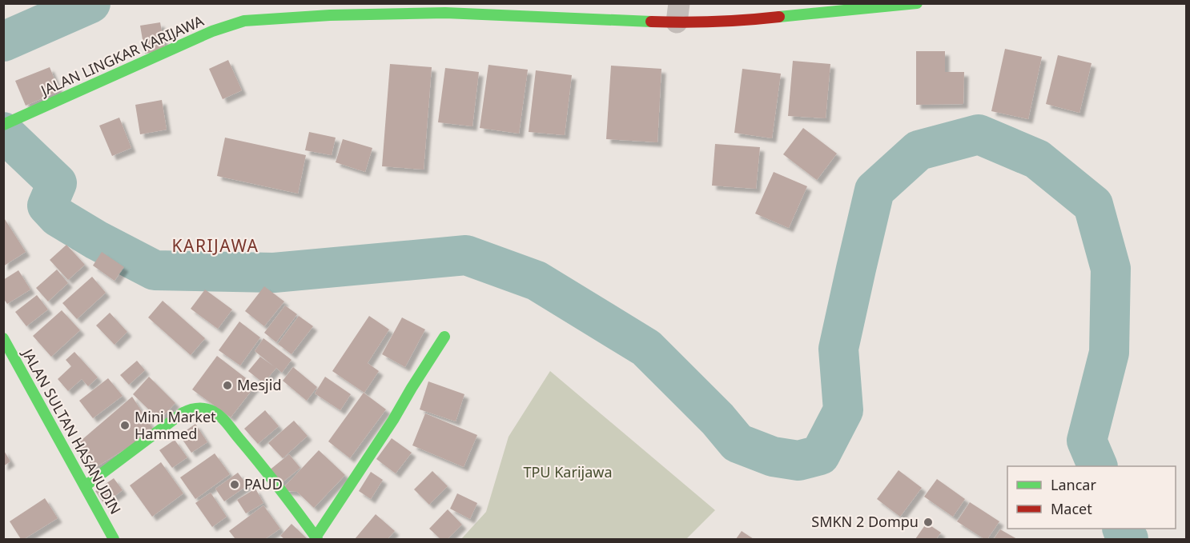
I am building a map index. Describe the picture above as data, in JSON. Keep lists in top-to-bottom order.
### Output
{
  "streets": {
    "main road": ["JALAN LINGKAR KARIJAWA", "JALAN SULTAN HASANUDIN"]
  },
  "districts": ["KARIJAWA"],
  "parks": ["TPU Karijawa"],
  "places": [
    "Mesjid",
    "Mini Market Hammed",
    "PAUD",
    "SMKN 2 Dompu"
  ],
  "legend": ["Lancar", "Macet"]
}
